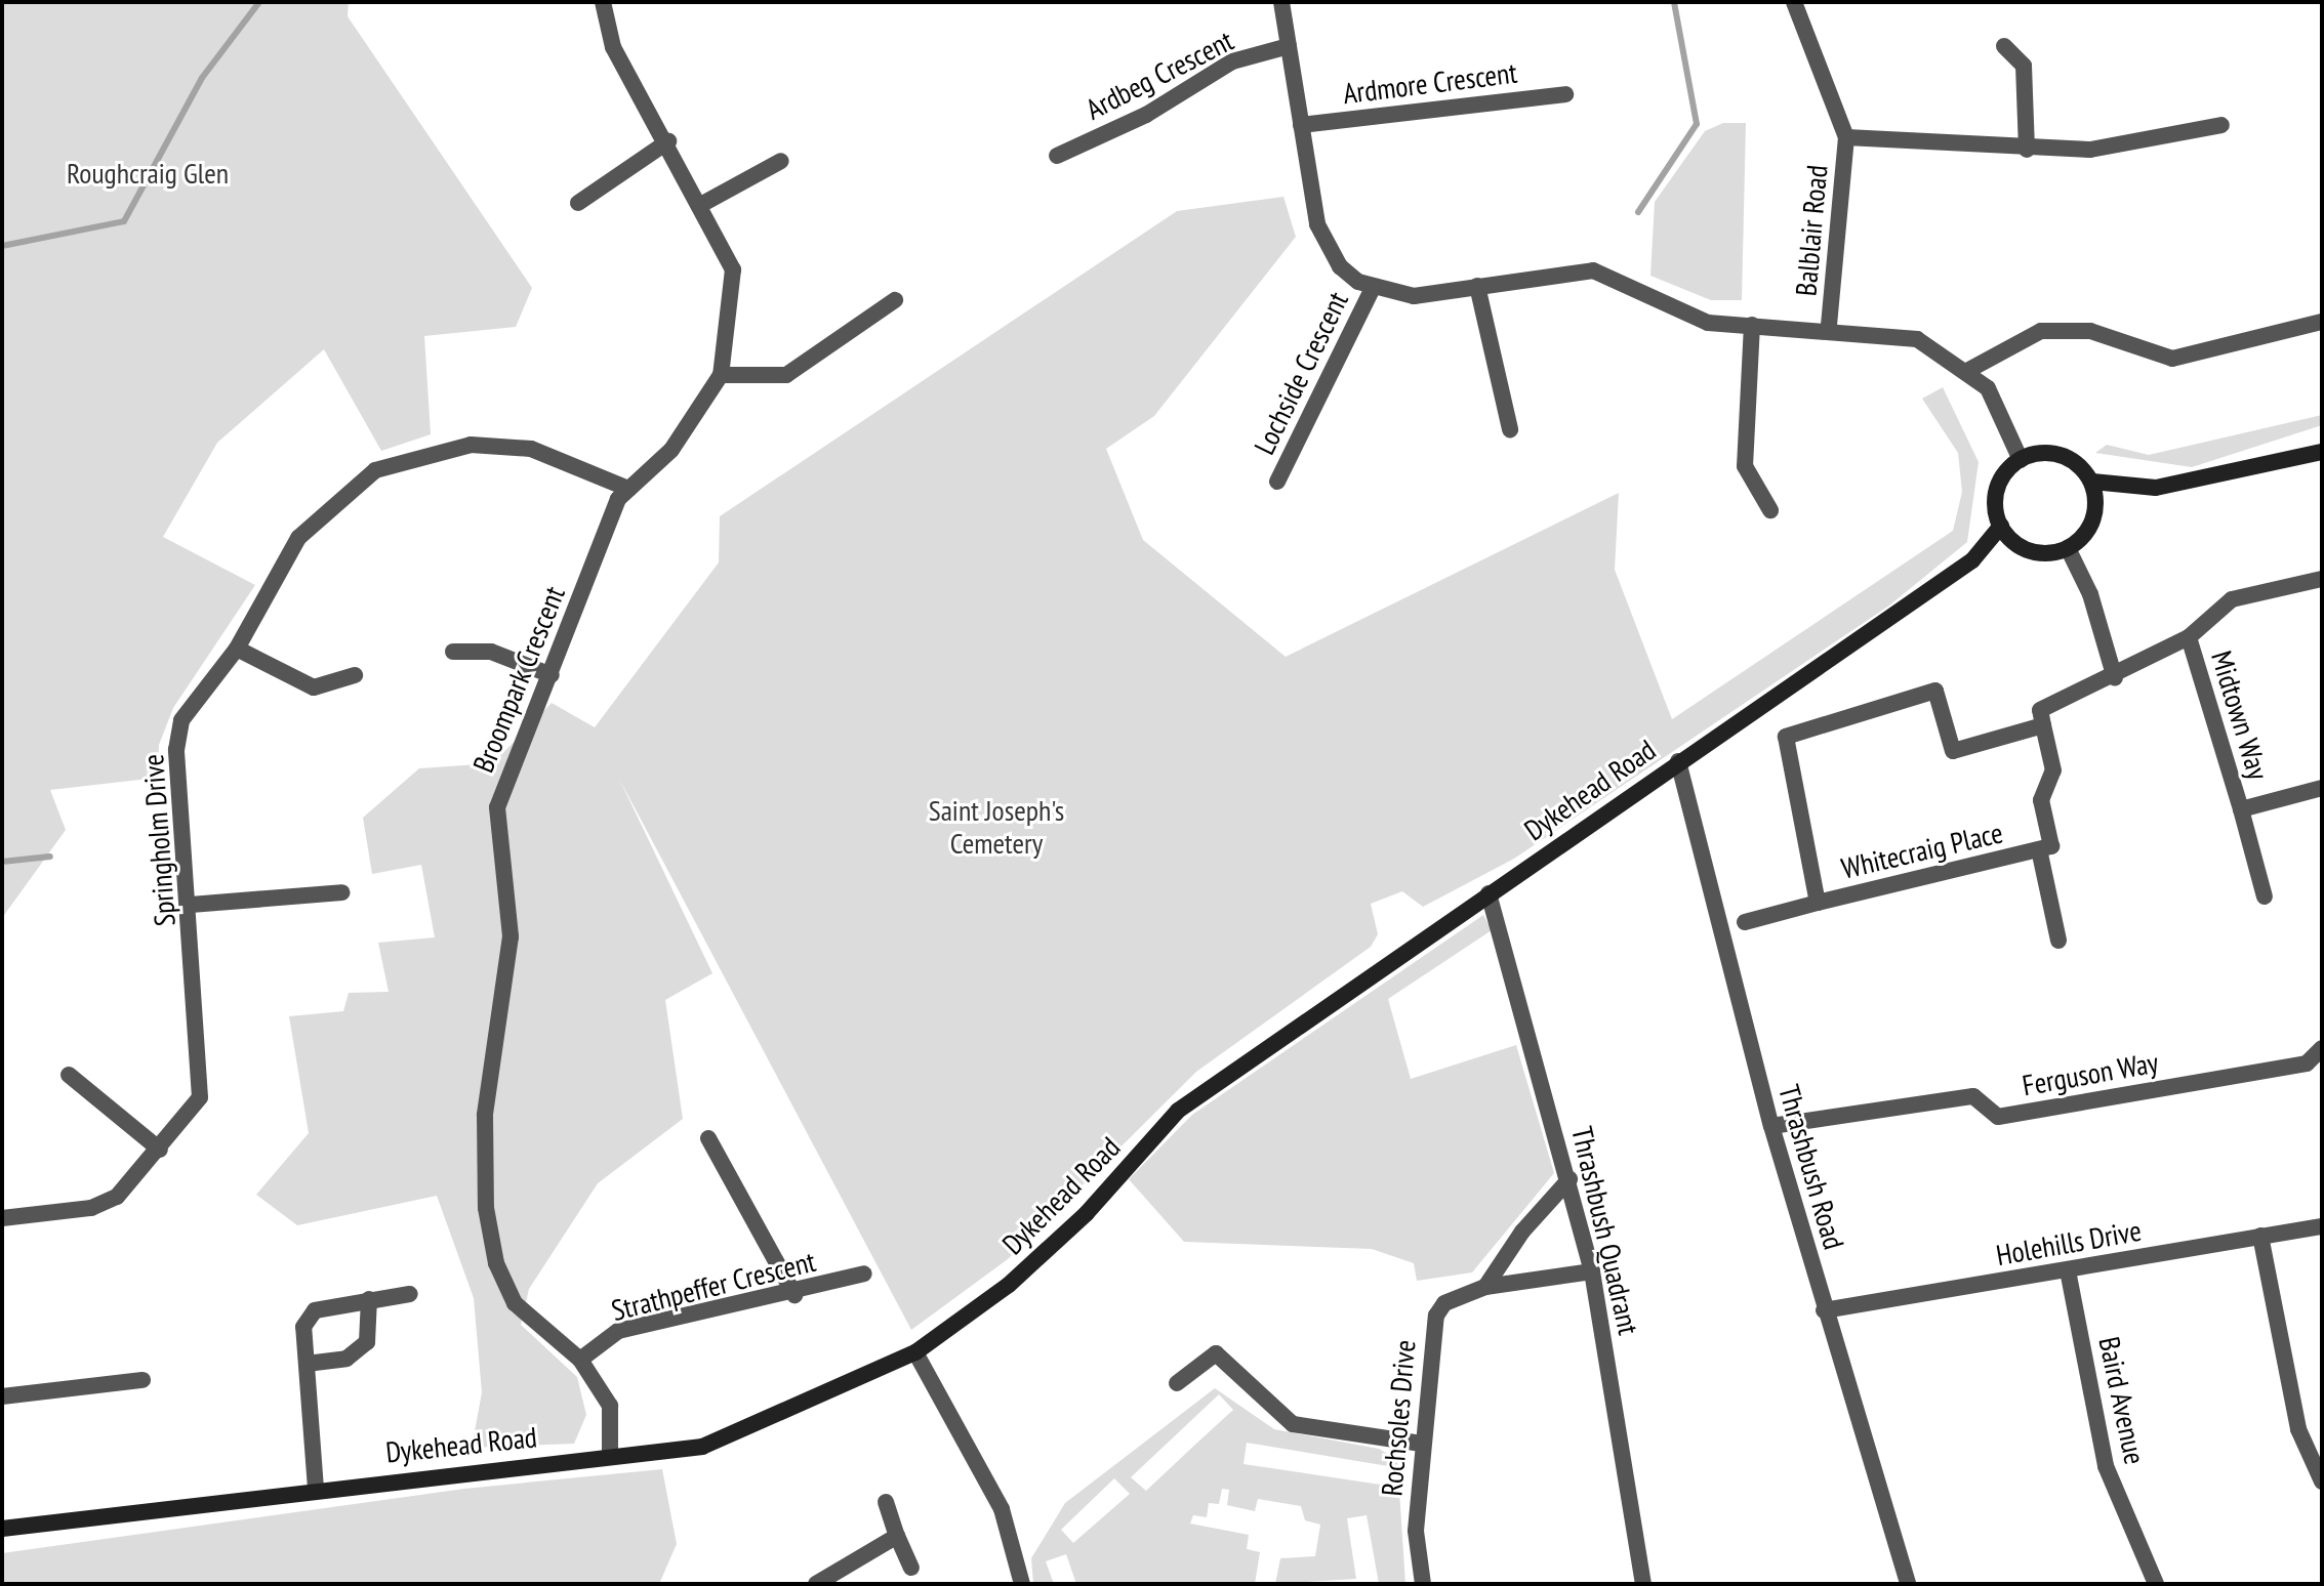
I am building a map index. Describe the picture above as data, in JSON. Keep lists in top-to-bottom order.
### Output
{
  "streets": {
    "street": [
      "Ardbeg Crescent",
      "Ardmore Crescent",
      "Balblair Road",
      "Lochside Crescent",
      "Broompark Crescent",
      "Midtown Way",
      "Dykehead Road",
      "Springholm Drive",
      "Whitecraig Place",
      "Ferguson Way",
      "Thrashbush Road",
      "Thrashbush Quadrant",
      "Holehills Drive",
      "Strathpeffer Crescent",
      "Baird Avenue",
      "Rochsoles Drive"
    ]
  },
  "crossings": [
    ["Broompark Crescent", "Dykehead Road"],
    ["Broompark Crescent", "Springholm Drive"],
    ["Broompark Crescent", "Strathpeffer Crescent"],
    ["Dykehead Road", "Thrashbush Road"],
    ["Dykehead Road", "Thrashbush Quadrant"],
    ["Ferguson Way", "Thrashbush Road"],
    ["Thrashbush Road", "Holehills Drive"],
    ["Thrashbush Quadrant", "Rochsoles Drive"],
    ["Holehills Drive", "Baird Avenue"]
  ],
  "parks": ["Roughcraig Glen", "Saint Joseph's Cemetery"]
}
